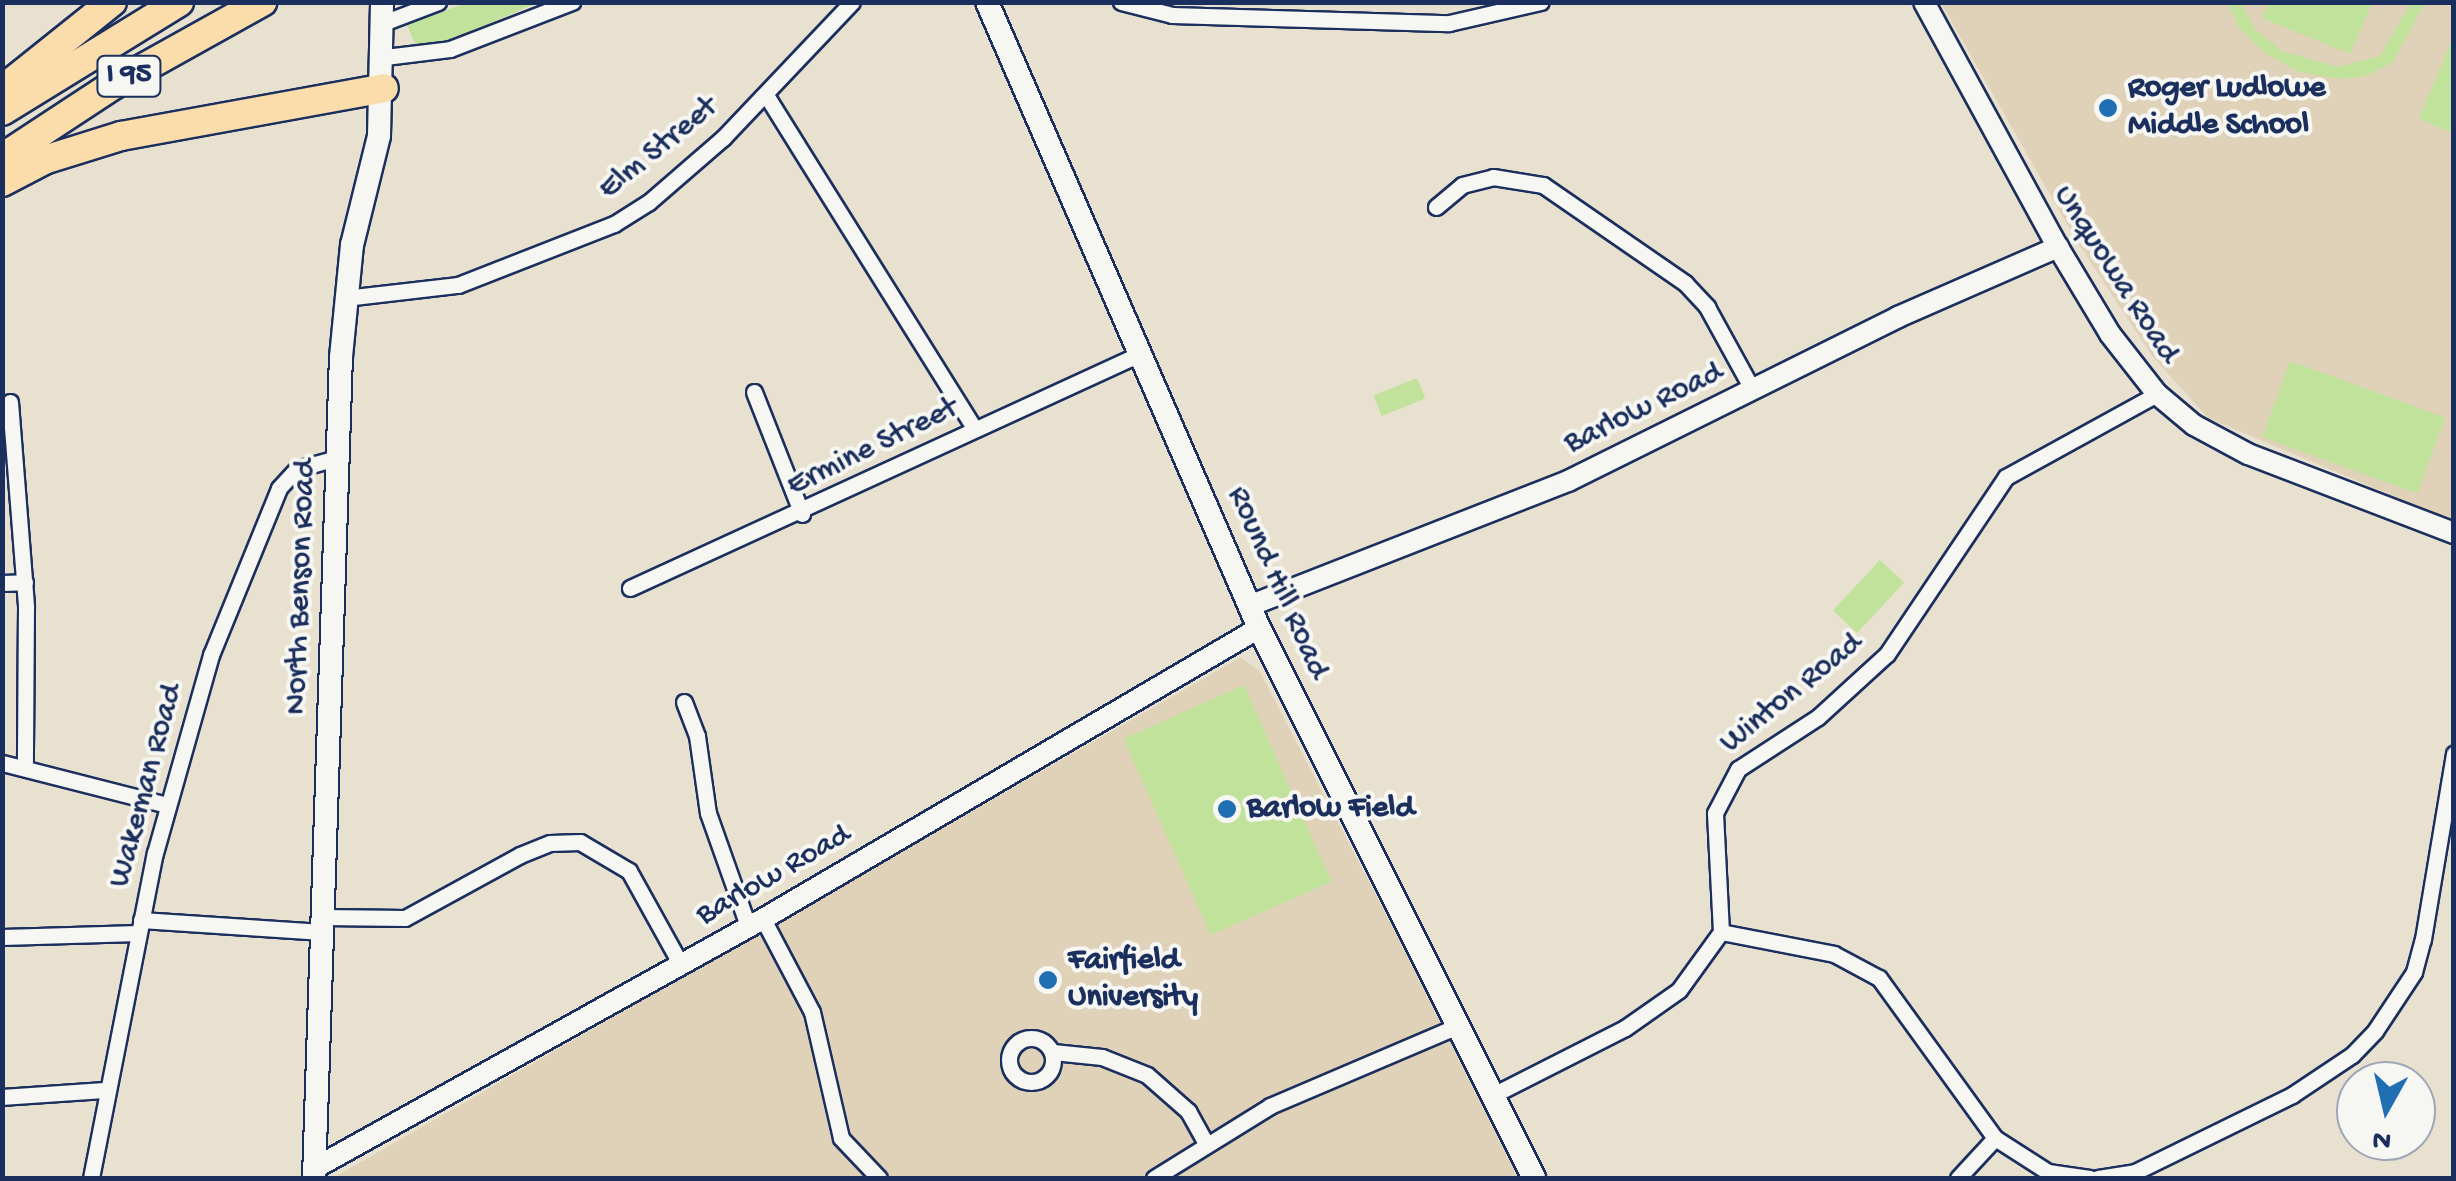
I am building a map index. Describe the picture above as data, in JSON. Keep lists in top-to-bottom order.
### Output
{
  "streets": {
    "highway": ["I 95"],
    "main road": ["Round Hill Road", "North Benson Road"],
    "street": [
      "Elm Street",
      "Unquowa Road",
      "Barlow Road",
      "Ermine Street",
      "Winton Road",
      "Wakeman Road"
    ]
  },
  "crossings": [
    ["Elm Street", "North Benson Road"],
    ["Unquowa Road", "Barlow Road"],
    ["Unquowa Road", "Winton Road"],
    ["Barlow Road", "Round Hill Road"],
    ["Barlow Road", "North Benson Road"],
    ["Ermine Street", "Round Hill Road"],
    ["North Benson Road", "Wakeman Road"]
  ],
  "places": ["Roger Ludlowe Middle School", "Barlow Field", "Fairfield University"],
  "north": "bottom"
}
